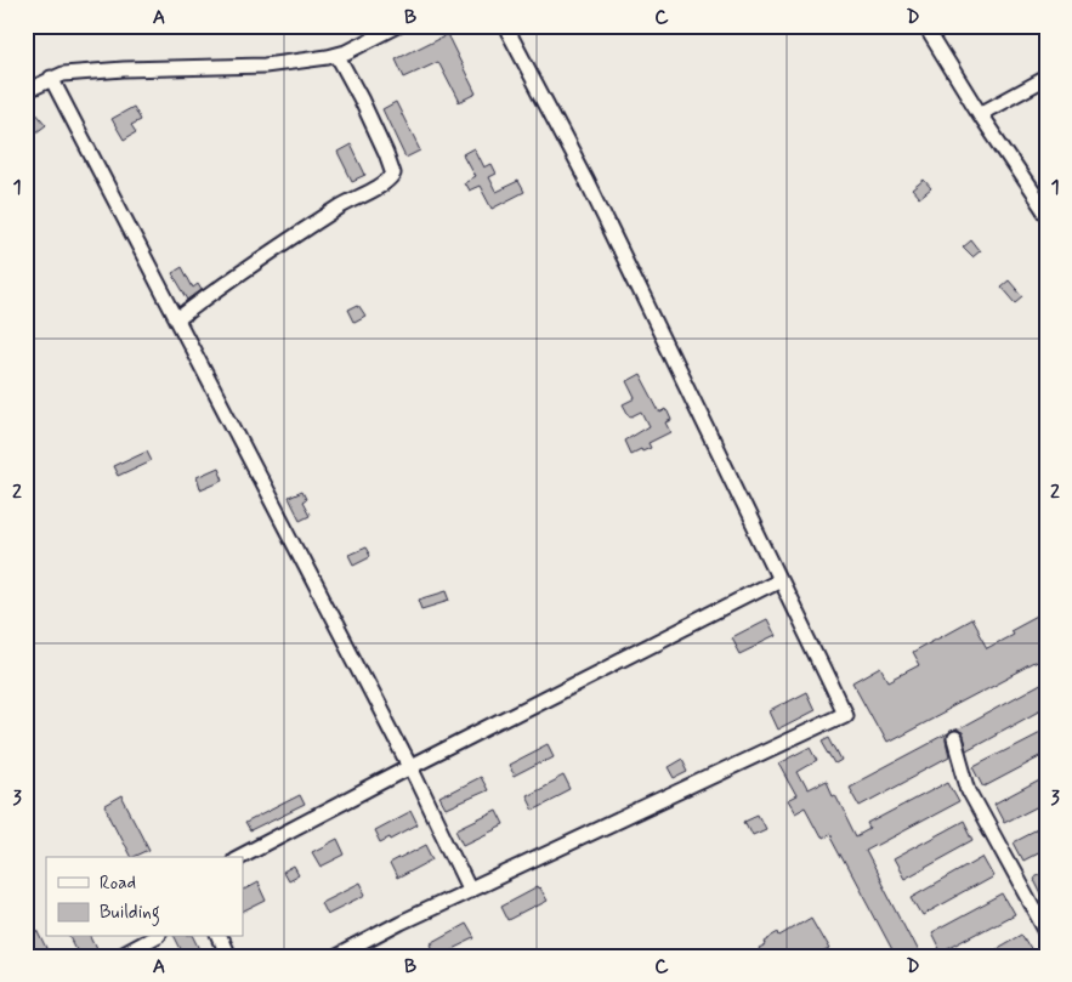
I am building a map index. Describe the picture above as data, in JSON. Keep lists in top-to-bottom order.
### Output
{
  "legend": ["Road", "Building"],
  "grid": {
    "columns": [
      "A",
      "B",
      "C",
      "D"
    ],
    "rows": ["1", "2", "3"]
  }
}
